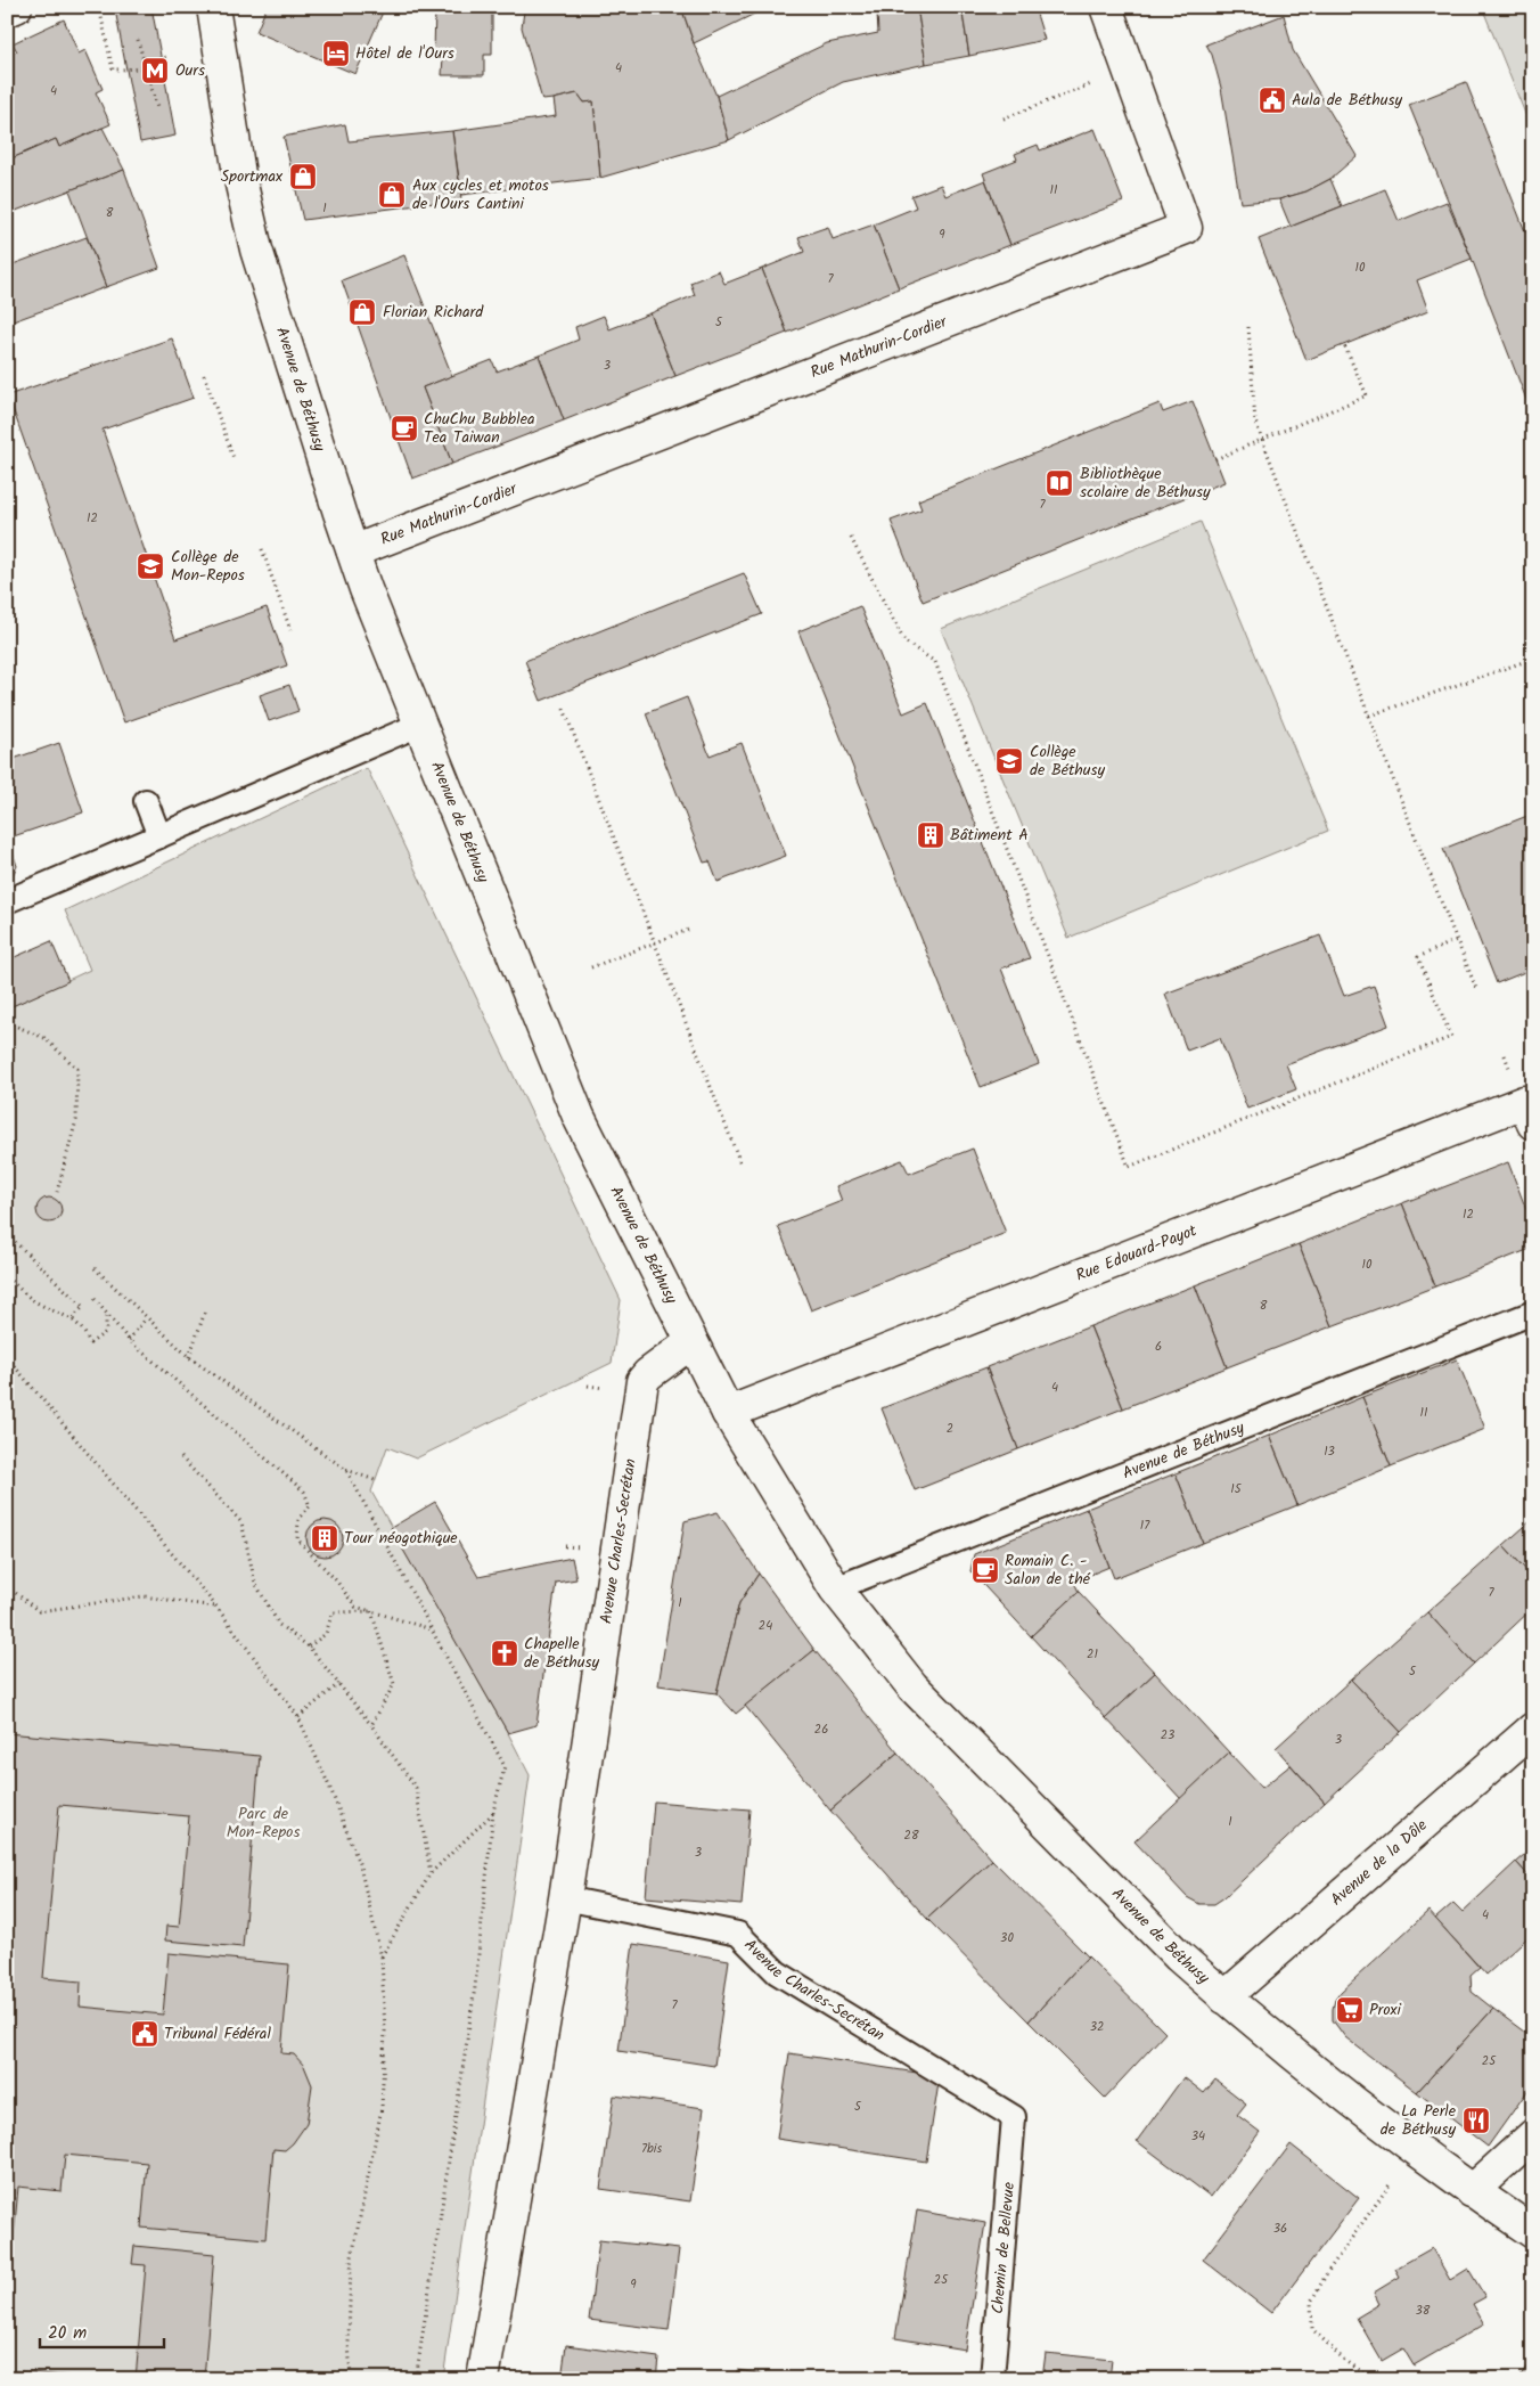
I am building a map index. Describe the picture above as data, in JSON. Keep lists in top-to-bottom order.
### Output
{
  "streets": {
    "street": [
      "Rue Mathurin-Cordier",
      "Avenue de Béthusy",
      "Rue Edouard-Payot",
      "Avenue Charles-Secrétan",
      "Avenue de la Dôle"
    ],
    "lane": ["Chemin de Bellevue"]
  },
  "crossings": [
    ["Rue Mathurin-Cordier", "Avenue de Béthusy"],
    ["Avenue de Béthusy", "Rue Edouard-Payot"],
    ["Avenue de Béthusy", "Avenue Charles-Secrétan"],
    ["Avenue de Béthusy", "Avenue de la Dôle"],
    ["Avenue Charles-Secrétan", "Chemin de Bellevue"]
  ],
  "parks": ["Parc de Mon-Repos"],
  "places": {
    "hotel": ["Hôtel de l'Ours"],
    "metro station": ["Ours"],
    "public building": ["Aula de Béthusy", "Tribunal Fédéral"],
    "shop": ["Sportmax", "Aux cycles et motos de l'Ours Cantini", "Florian Richard"],
    "cafe": ["ChuChu Bubblea Tea Taiwan", "Romain C. - Salon de thé"],
    "library": ["Bibliothèque scolaire de Béthusy"],
    "school or university": ["Collège de Mon-Repos", "Collège de Béthusy"],
    "building": ["Bâtiment A", "Tour néogothique"],
    "church": ["Chapelle de Béthusy"],
    "supermarket": ["Proxi"],
    "restaurant": ["La Perle de Béthusy"]
  },
  "house_numbers": [
    "4",
    "4",
    "11",
    "1",
    "8",
    "9",
    "10",
    "7",
    "5",
    "3",
    "7",
    "12",
    "12",
    "10",
    "8",
    "6",
    "4",
    "11",
    "2",
    "13",
    "15",
    "17",
    "7",
    "1",
    "24",
    "21",
    "5",
    "26",
    "23",
    "3",
    "1",
    "28",
    "3",
    "4",
    "30",
    "7",
    "32",
    "25",
    "5",
    "34",
    "7bis",
    "36",
    "25",
    "9",
    "38"
  ],
  "scale_bar": "20 m"
}
